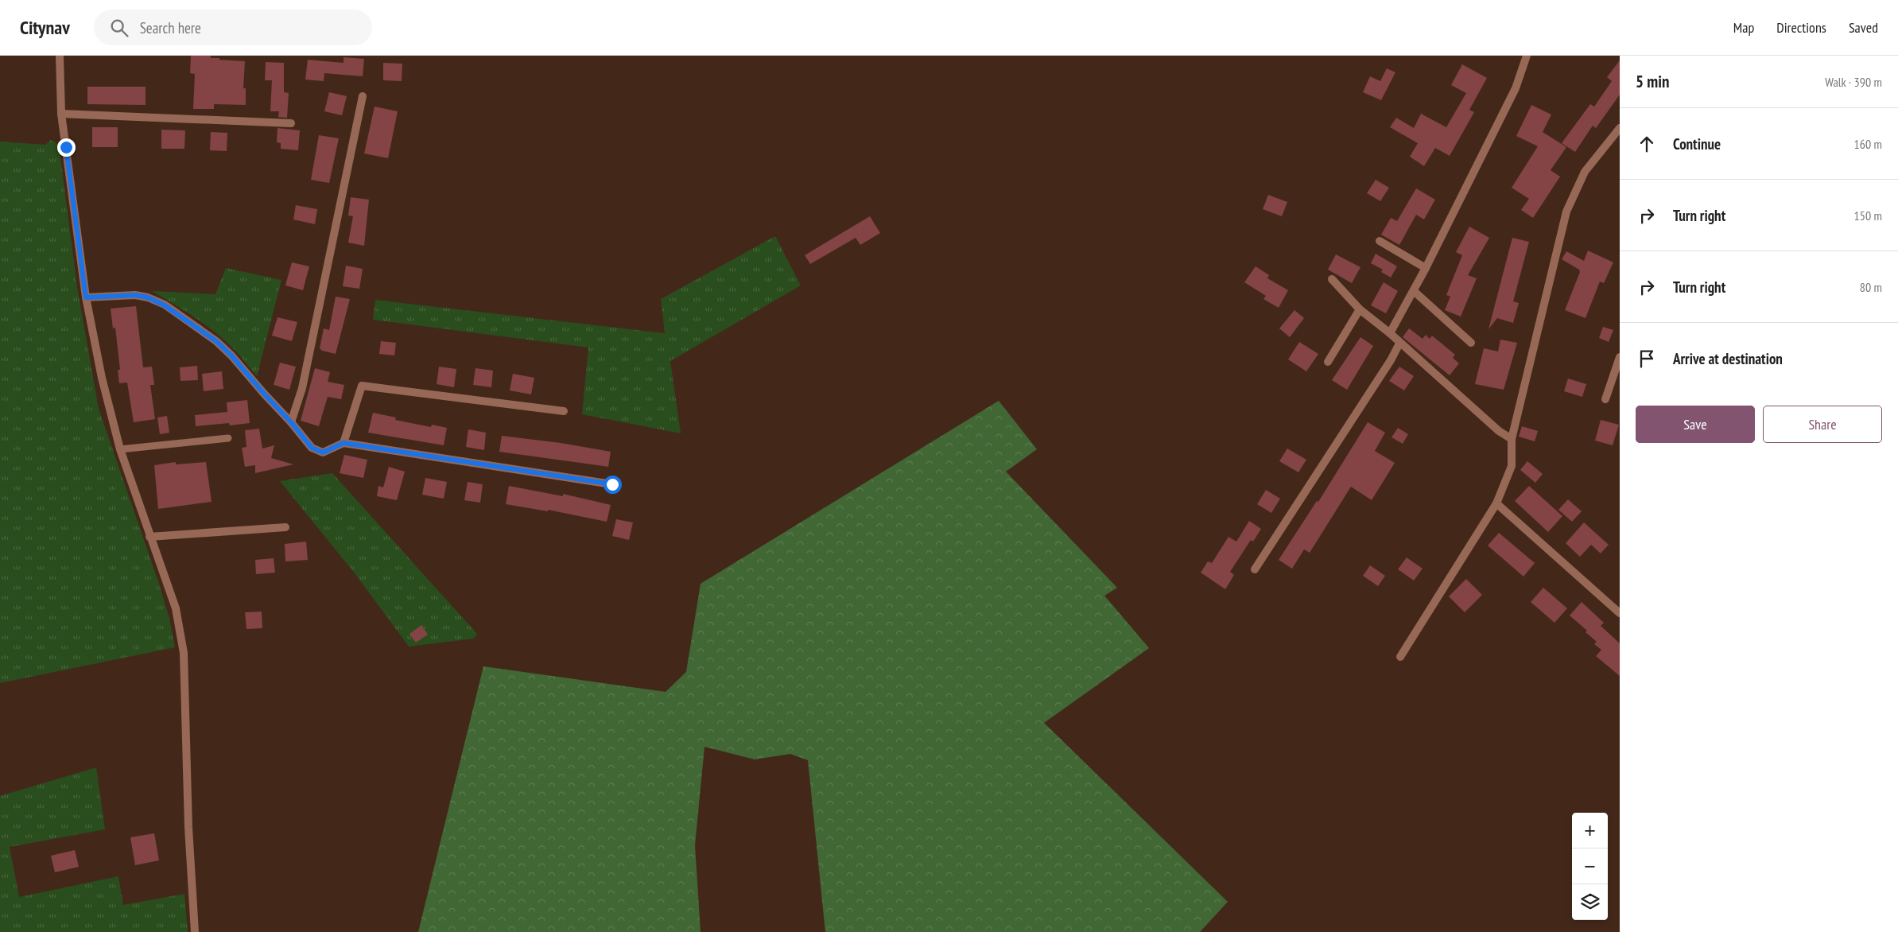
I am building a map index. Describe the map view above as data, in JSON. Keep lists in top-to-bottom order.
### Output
{
  "page": {
    "header": "Citynav",
    "search": "Search here",
    "nav": ["Map", "Directions", "Saved"],
    "heading": ["5 min", "Walk · 390 m"],
    "list": [
      ["Continue", "160 m"],
      ["Turn right", "150 m"],
      ["Turn right", "80 m"],
      "Arrive at destination"
    ],
    "buttons": ["Save", "Share"],
    "map_buttons": ["+", "−"]
  }
}
